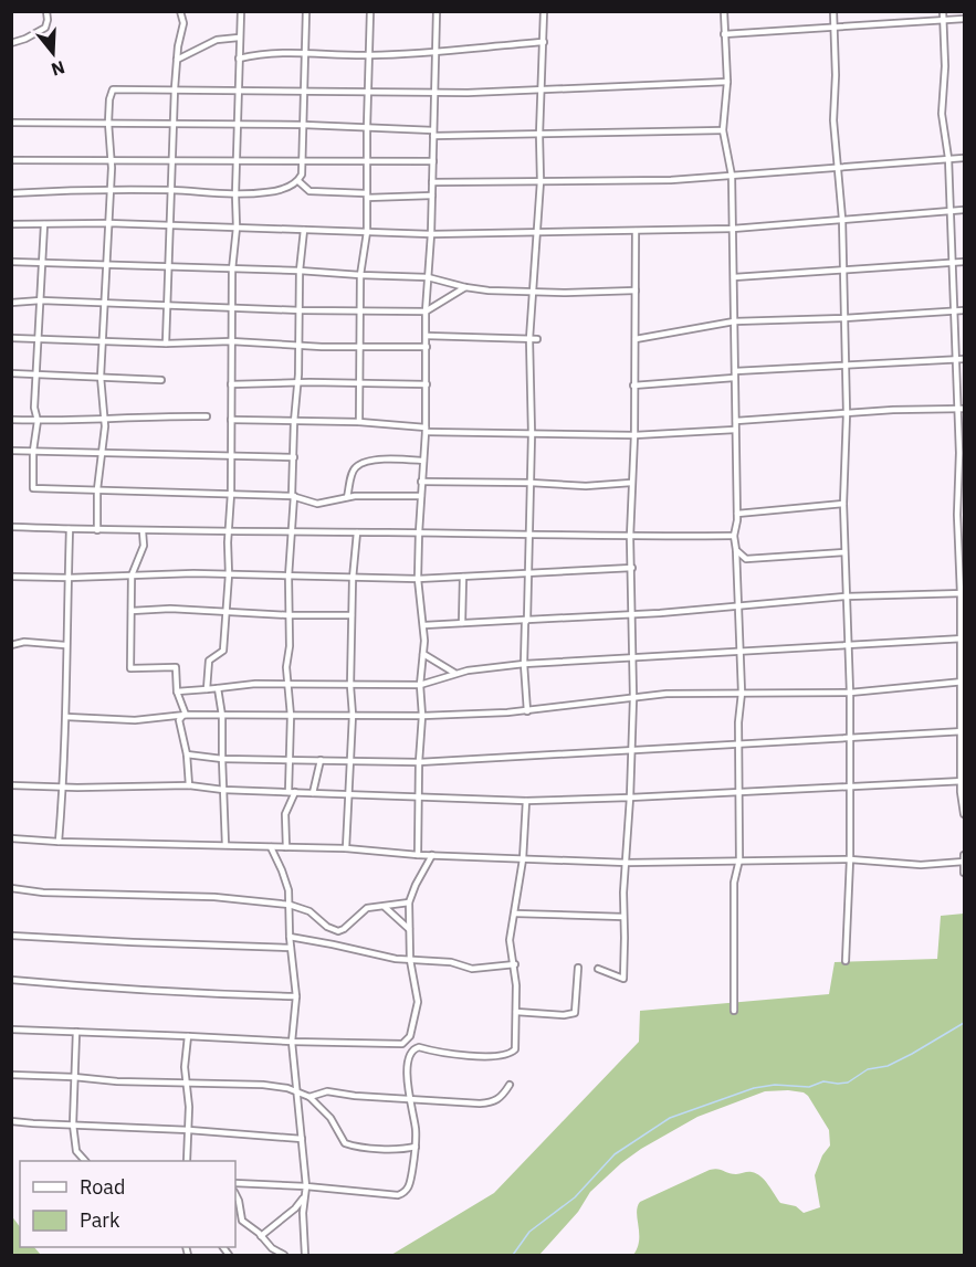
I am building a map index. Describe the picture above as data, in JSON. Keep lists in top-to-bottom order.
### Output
{
  "legend": ["Road", "Park"],
  "north": "bottom"
}
